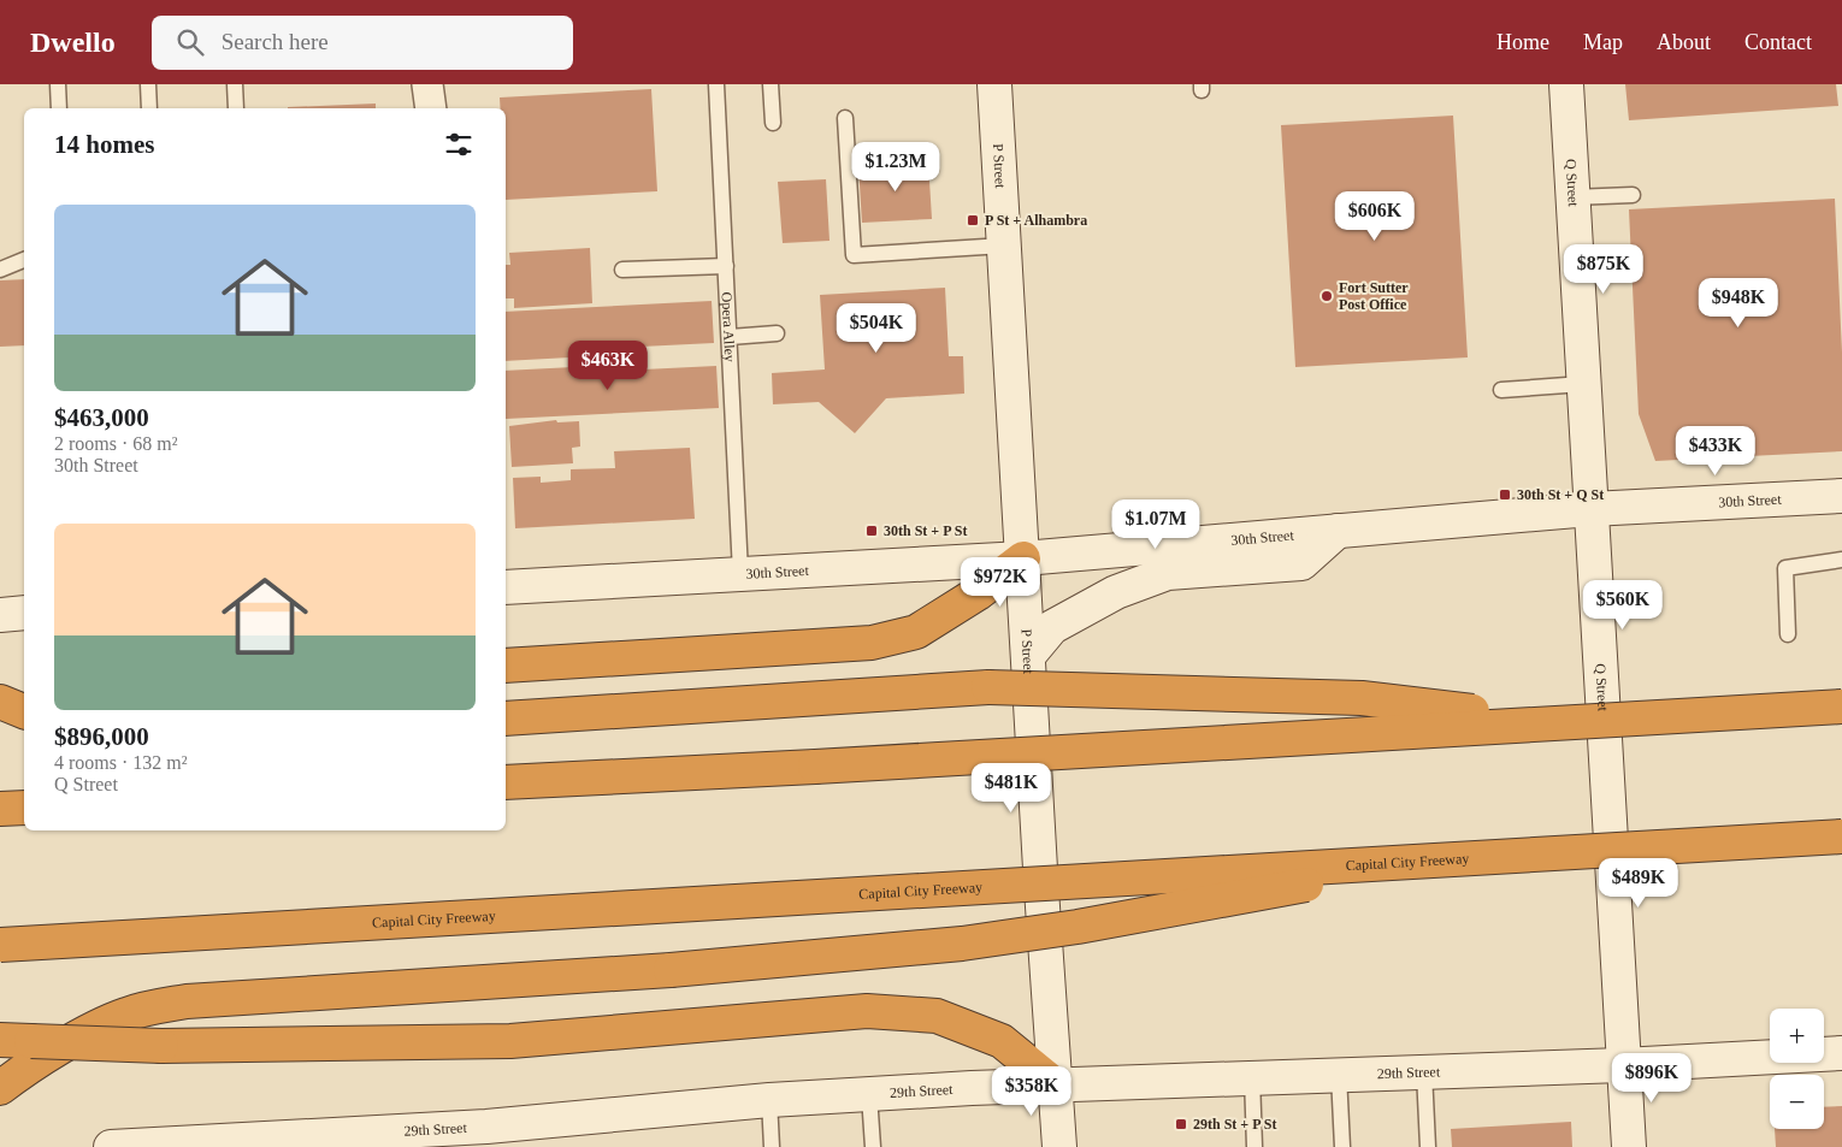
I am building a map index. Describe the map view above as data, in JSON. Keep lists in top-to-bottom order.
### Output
{
  "streets": {
    "highway": ["Capital City Freeway"],
    "main road": [
      "P Street",
      "Q Street",
      "30th Street",
      "29th Street"
    ],
    "lane": ["Opera Alley"]
  },
  "crossings": [
    ["P Street", "30th Street"],
    ["P Street", "29th Street"],
    ["Q Street", "30th Street"],
    ["Q Street", "29th Street"],
    ["Opera Alley", "30th Street"]
  ],
  "places": {
    "transit": [
      "P St + Alhambra",
      "30th St + Q St",
      "30th St + P St",
      "29th St + P St"
    ],
    "other": ["Fort Sutter Post Office"]
  },
  "page": {
    "header": "Dwello",
    "search": "Search here",
    "nav": [
      "Home",
      "Map",
      "About",
      "Contact"
    ],
    "heading": "14 homes",
    "price": [
      "$1.23M",
      "$606K",
      "$875K",
      "$948K",
      "$504K",
      "$463K",
      "$433K",
      "$1.07M",
      "$972K",
      "$560K",
      "$481K",
      "$489K",
      "$896K",
      "$358K"
    ],
    "list": [
      {
        "name": "$463,000",
        "note": "2 rooms · 68 m² · 30th Street"
      },
      {
        "name": "$896,000",
        "note": "4 rooms · 132 m² · Q Street"
      }
    ],
    "map_buttons": ["+", "−"]
  }
}
